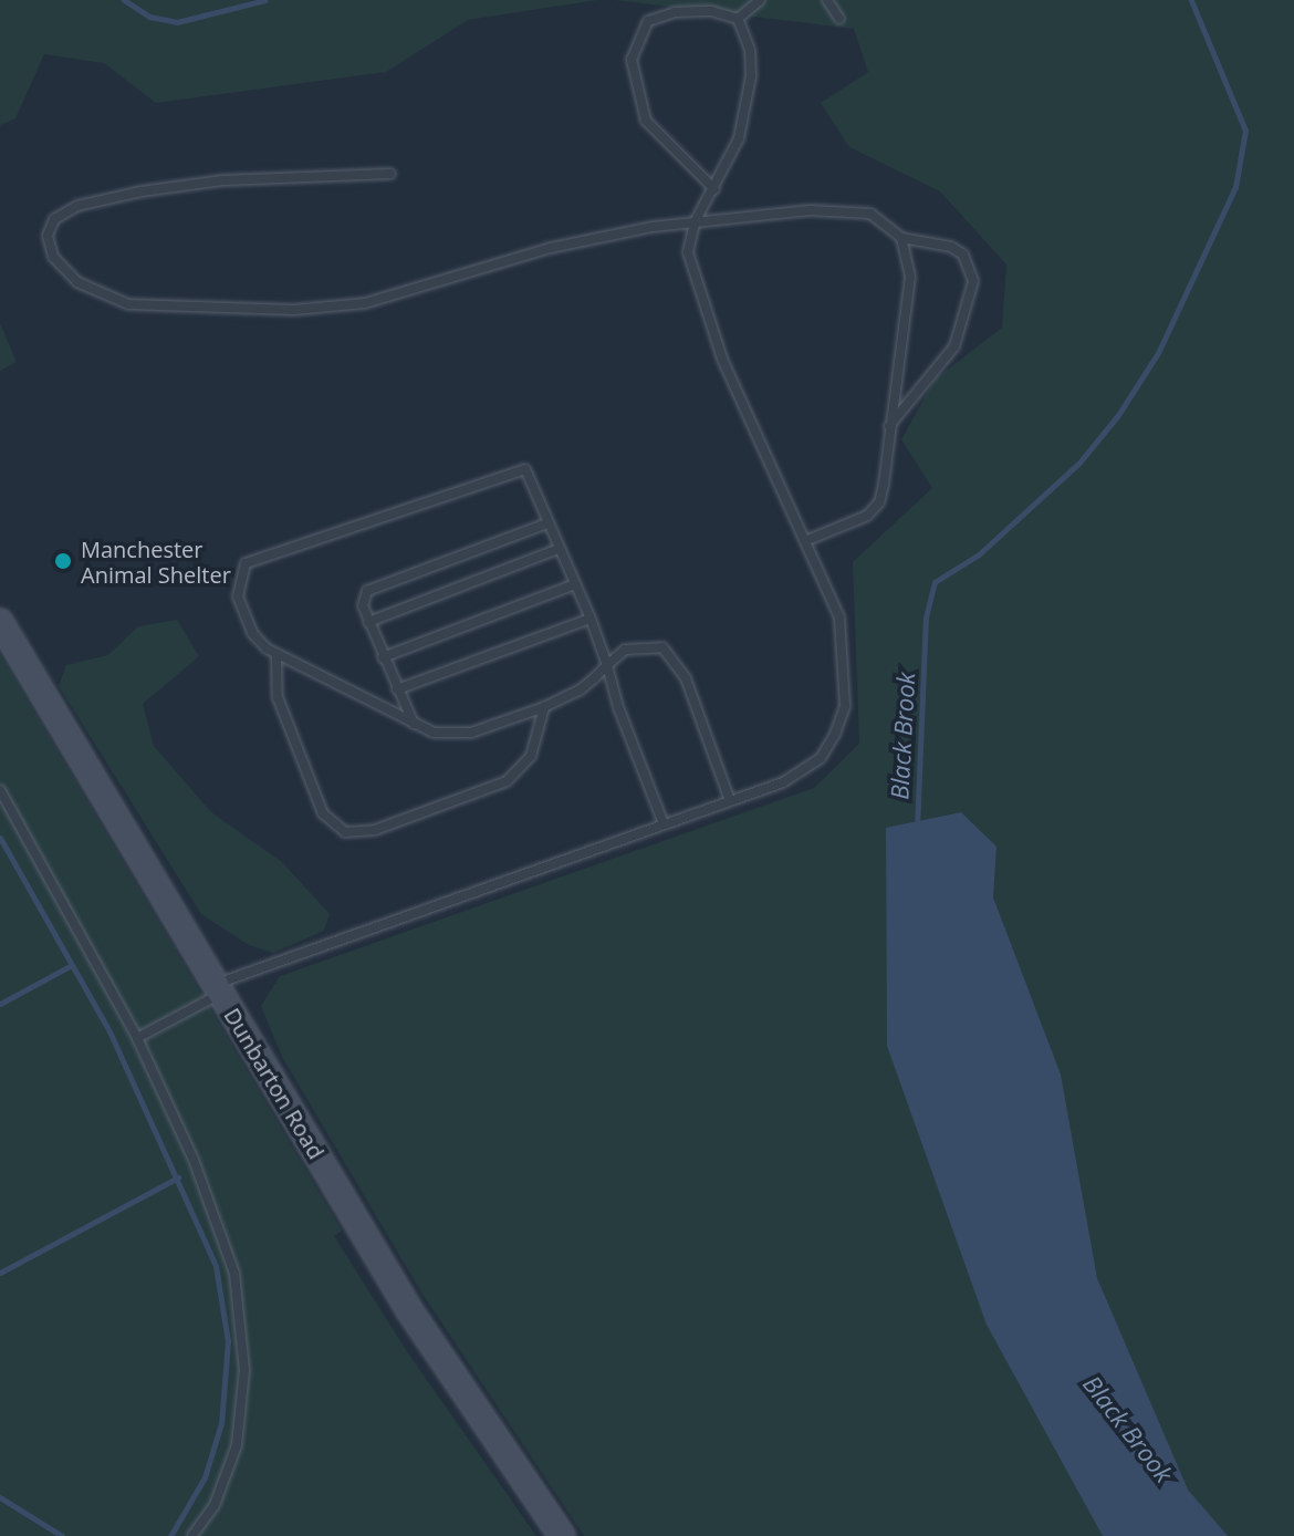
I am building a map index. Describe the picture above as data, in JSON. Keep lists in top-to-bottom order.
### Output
{
  "streets": {
    "street": ["Dunbarton Road"]
  },
  "water": ["Black Brook"],
  "places": ["Manchester Animal Shelter"]
}
